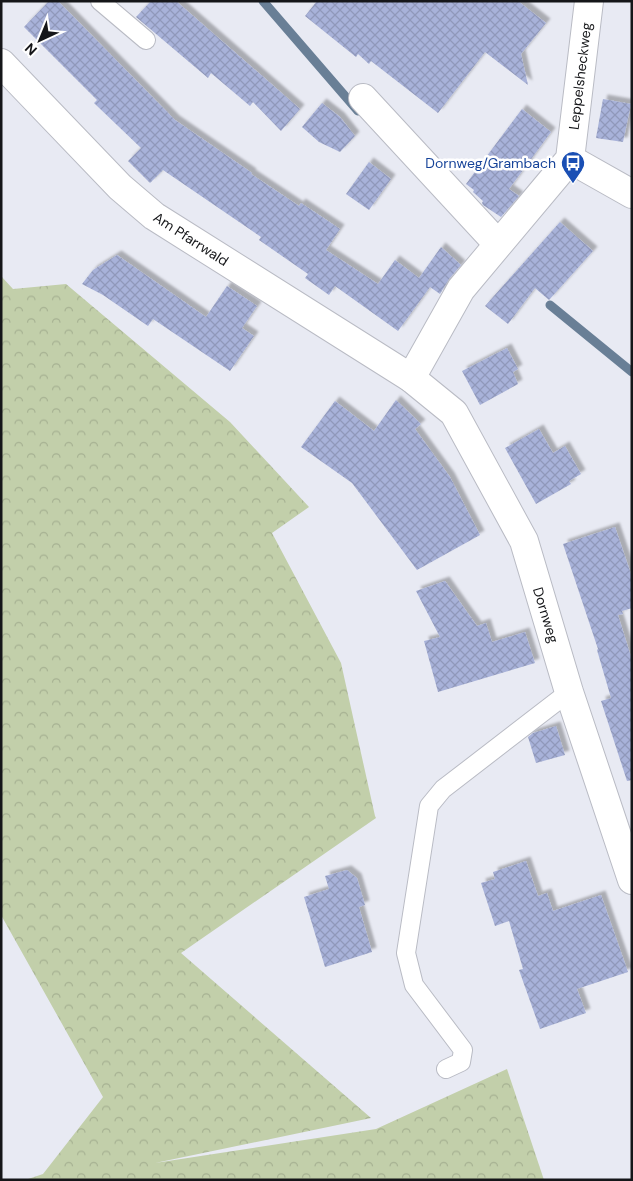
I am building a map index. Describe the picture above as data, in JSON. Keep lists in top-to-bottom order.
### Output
{
  "streets": {
    "street": ["Leppelsheckweg", "Am Pfarrwald", "Dornweg"]
  },
  "crossings": [
    ["Am Pfarrwald", "Dornweg"]
  ],
  "places": {
    "bus stop": ["Dornweg/Grambach"]
  },
  "north": "bottom left"
}
